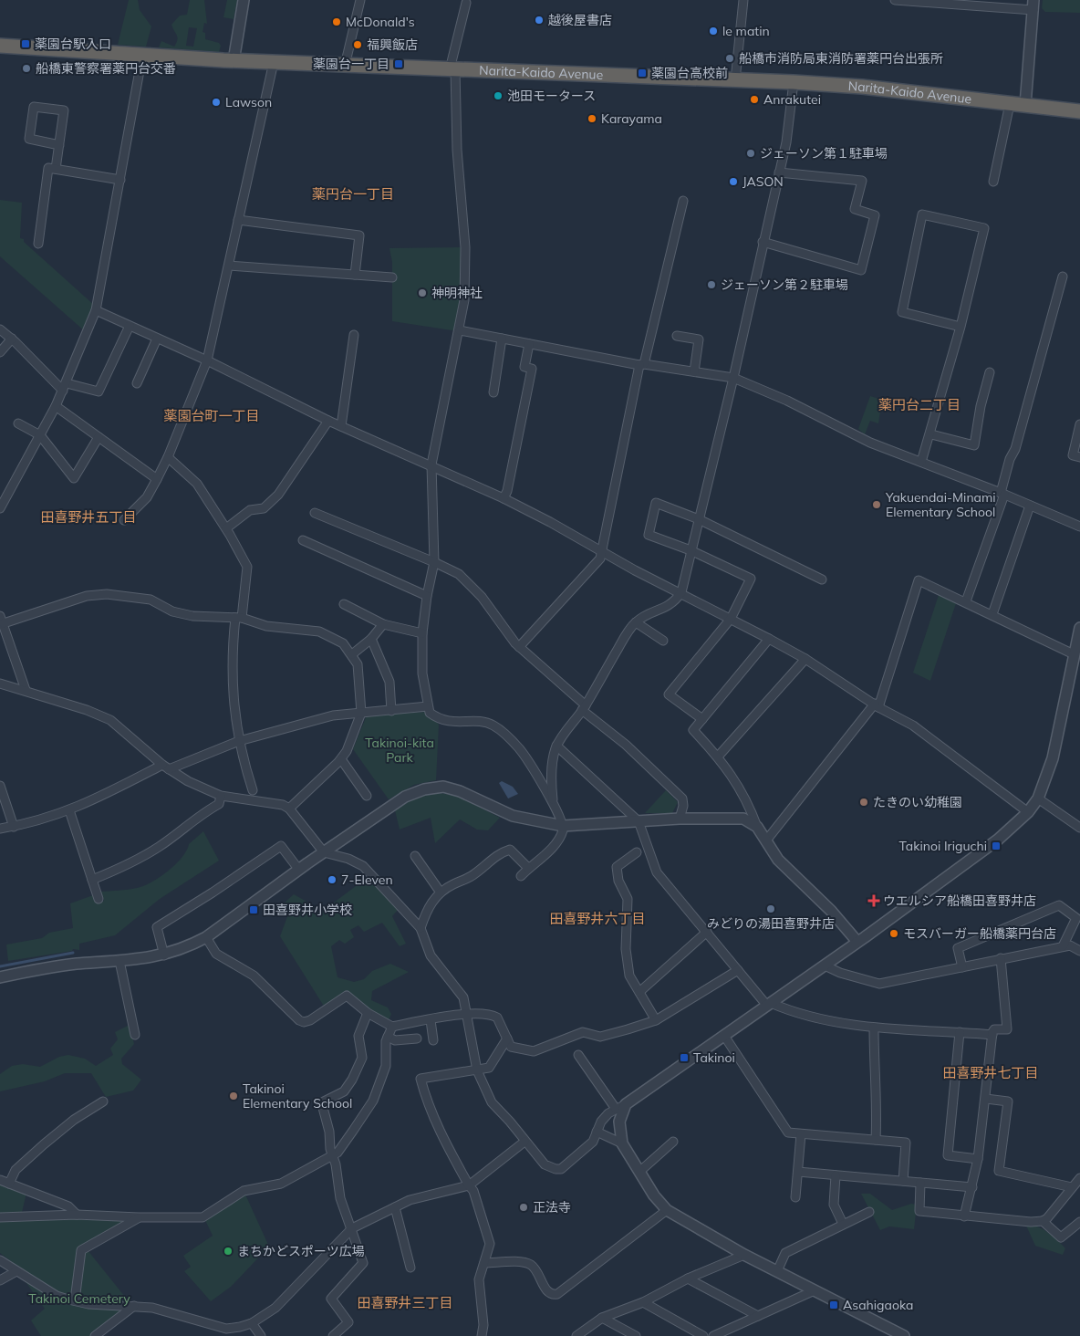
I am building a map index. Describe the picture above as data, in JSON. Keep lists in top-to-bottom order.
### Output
{
  "streets": {
    "highway": ["Narita-Kaido Avenue"]
  },
  "districts": [
    "薬円台一丁目",
    "薬円台二丁目",
    "薬園台町一丁目",
    "田喜野井五丁目",
    "田喜野井六丁目",
    "田喜野井七丁目",
    "田喜野井三丁目"
  ],
  "parks": ["Takinoi-kita Park", "Takinoi Cemetery"],
  "places": {
    "other": [
      "越後屋書店",
      "McDonald's",
      "le matin",
      "福興飯店",
      "船橋市消防局東消防署薬円台出張所",
      "船橋東警察署薬円台交番",
      "池田モータース",
      "Anrakutei",
      "Lawson",
      "Karayama",
      "ジェーソン第１駐車場",
      "JASON",
      "ジェーソン第２駐車場",
      "神明神社",
      "Yakuendai-Minami Elementary School",
      "たきのい幼稚園",
      "7-Eleven",
      "みどりの湯田喜野井店",
      "モスバーガー船橋薬円台店",
      "Takinoi Elementary School",
      "正法寺",
      "まちかどスポーツ広場"
    ],
    "transit": [
      "薬園台駅入口",
      "薬園台一丁目",
      "薬園台高校前",
      "Takinoi Iriguchi",
      "田喜野井小学校",
      "Takinoi",
      "Asahigaoka"
    ],
    "health": ["ウエルシア船橋田喜野井店"]
  }
}
